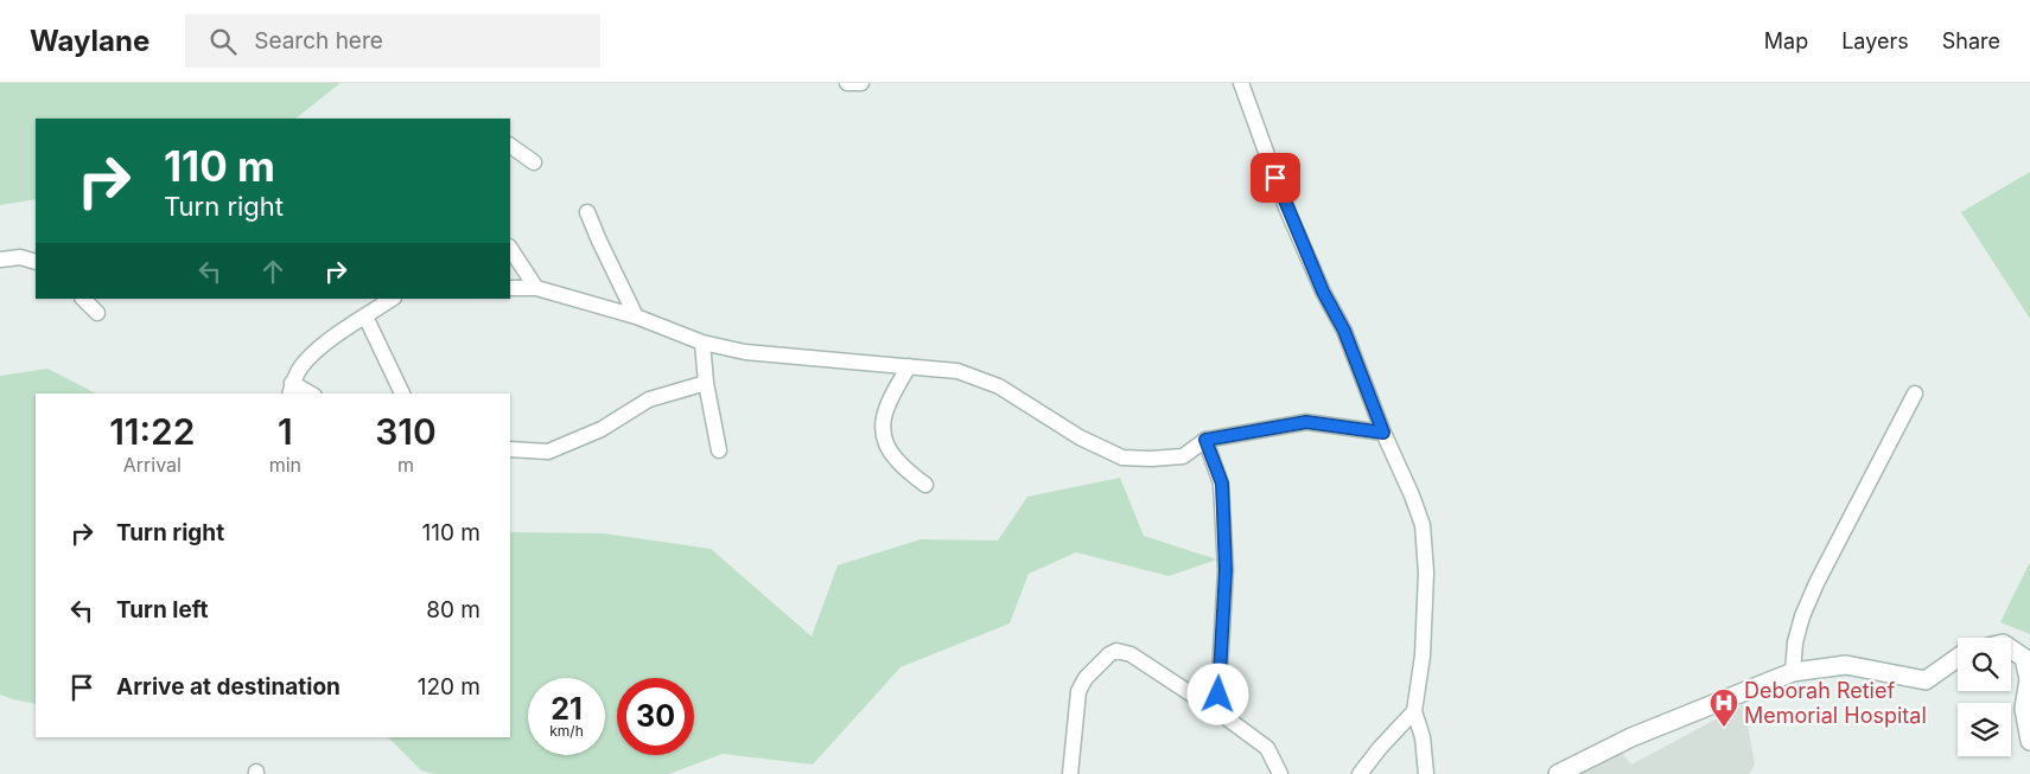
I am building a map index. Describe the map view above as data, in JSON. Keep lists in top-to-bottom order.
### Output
{
  "places": {
    "hospital": ["Deborah Retief Memorial Hospital"]
  },
  "page": {
    "header": "Waylane",
    "search": "Search here",
    "nav": ["Map", "Layers", "Share"],
    "turn": ["110 m", "Turn right"],
    "eta": [
      "11:22",
      "Arrival",
      "1",
      "min",
      "310",
      "m"
    ],
    "list": [
      {
        "name": "Turn right",
        "value": "110 m"
      },
      {
        "name": "Turn left",
        "value": "80 m"
      },
      {
        "name": "Arrive at destination",
        "value": "120 m"
      }
    ],
    "speed": "21 km/h",
    "limit": "30"
  }
}
